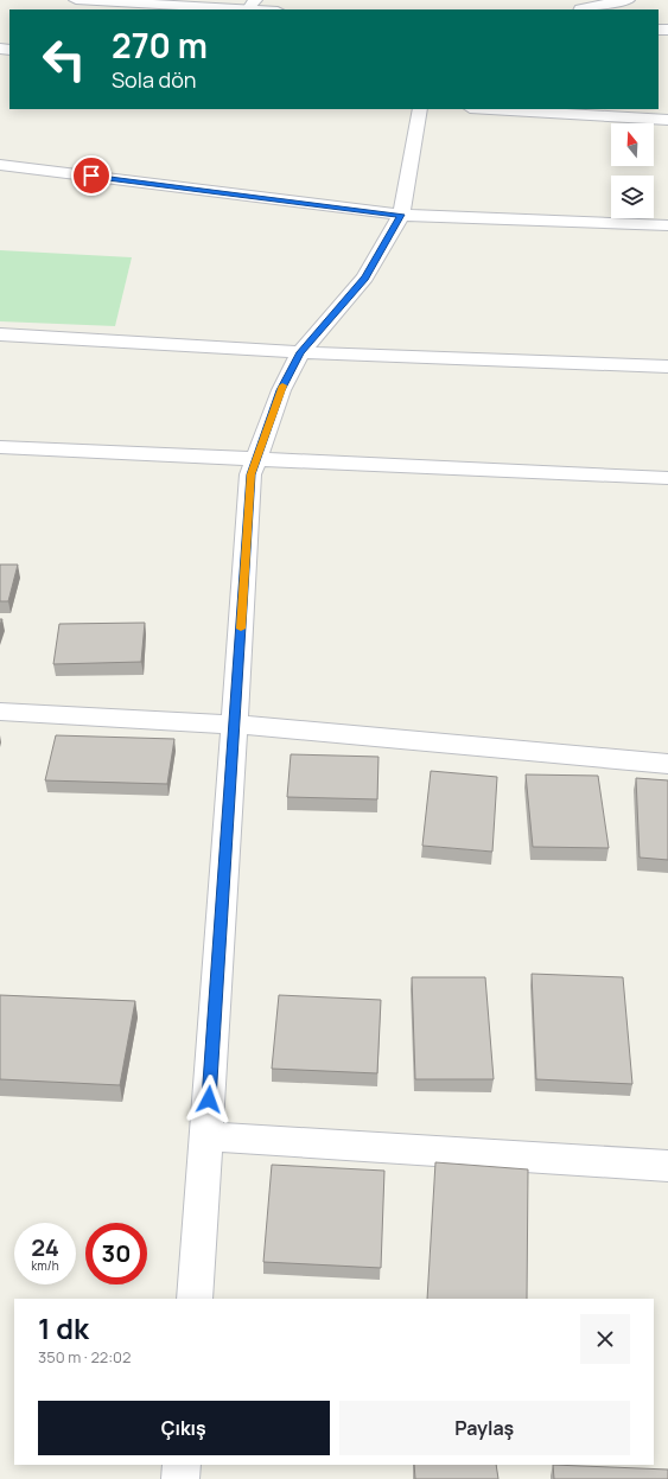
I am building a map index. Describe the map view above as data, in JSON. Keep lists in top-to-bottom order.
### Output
{
  "north": "top",
  "page": {
    "turn": ["270 m", "Sola dön"],
    "speed": "24 km/h",
    "limit": "30",
    "heading": ["1 dk", "350 m · 22:02"],
    "buttons": ["Çıkış", "Paylaş"]
  }
}
